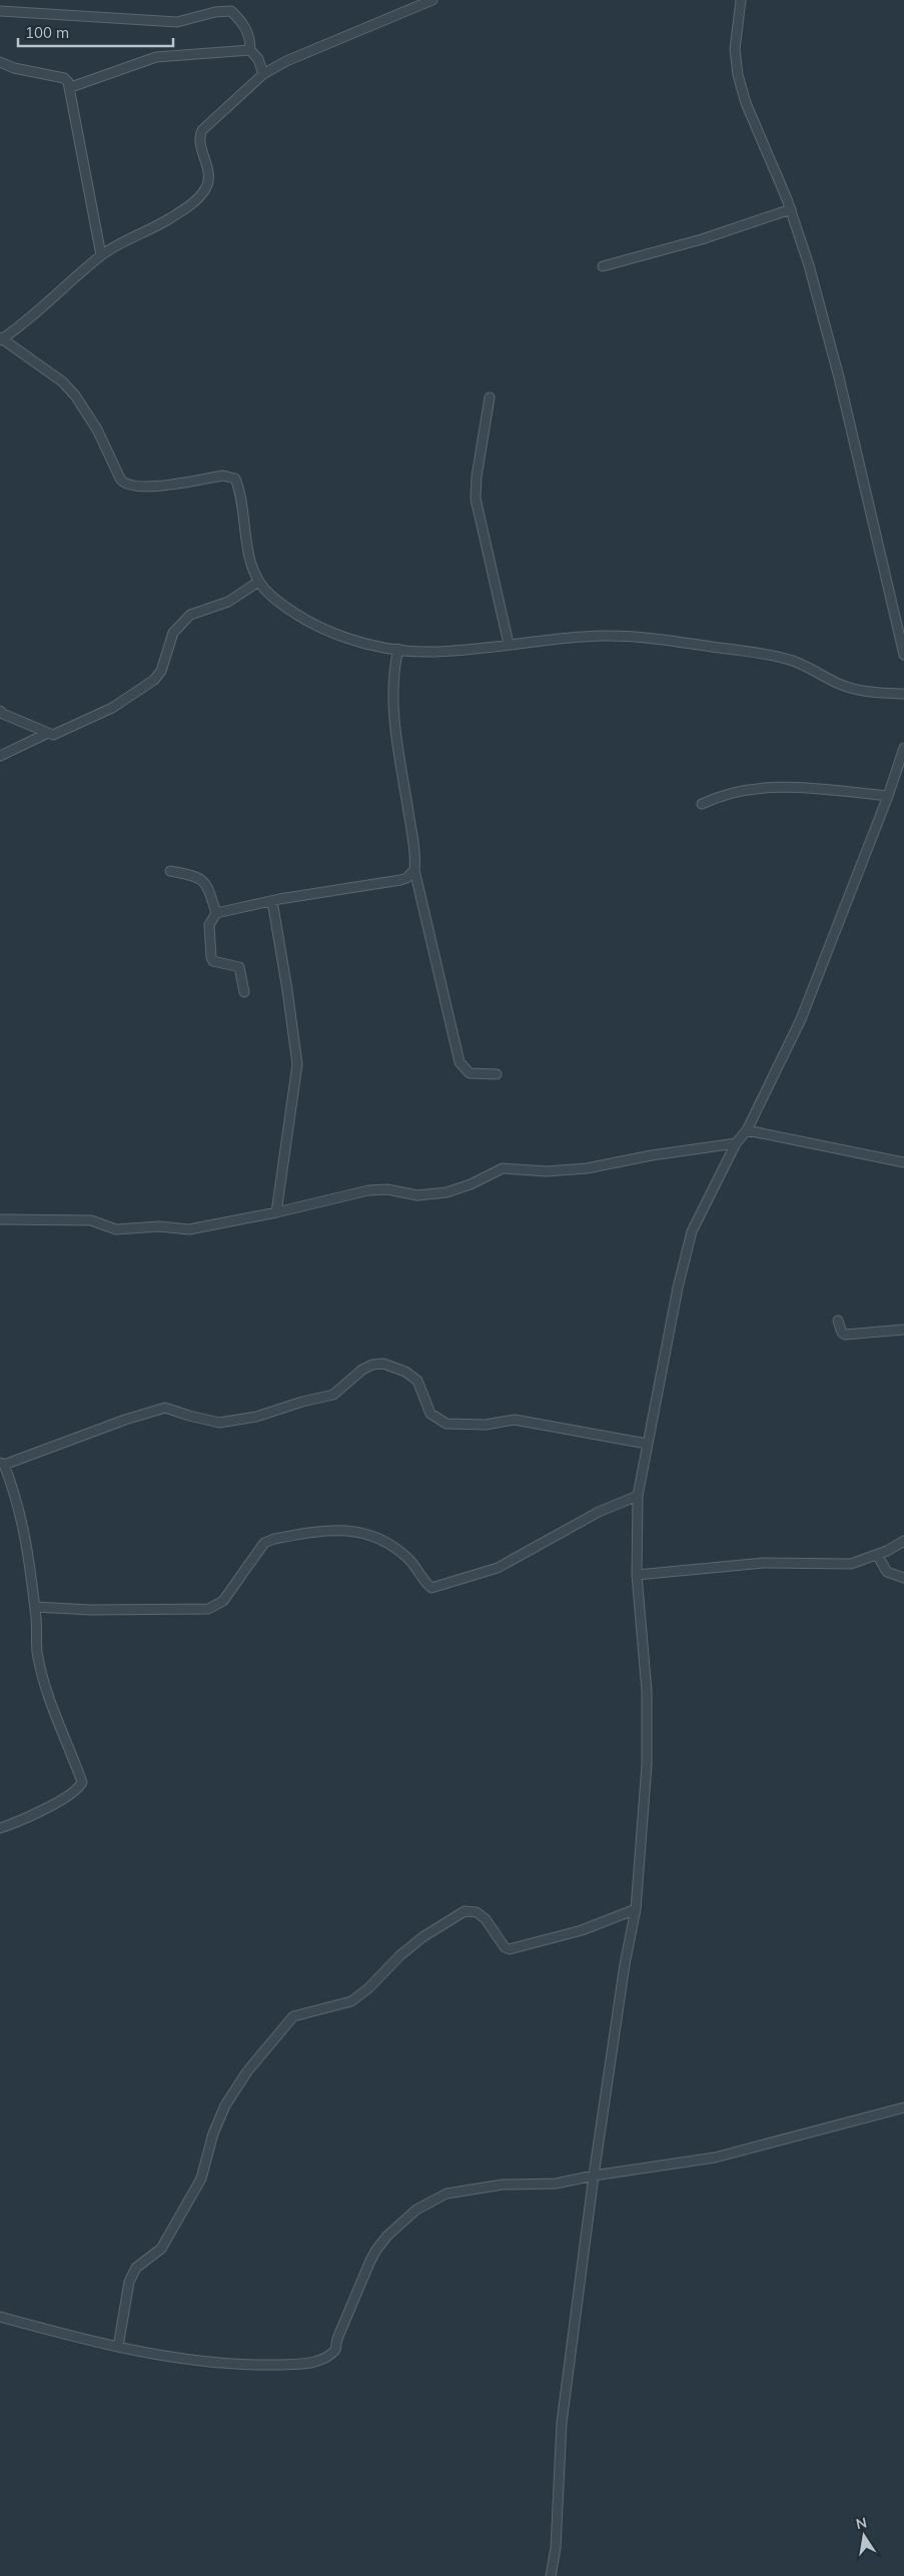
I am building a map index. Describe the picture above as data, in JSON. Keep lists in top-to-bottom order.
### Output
{
  "scale_bar": "100 m",
  "north": "top"
}
